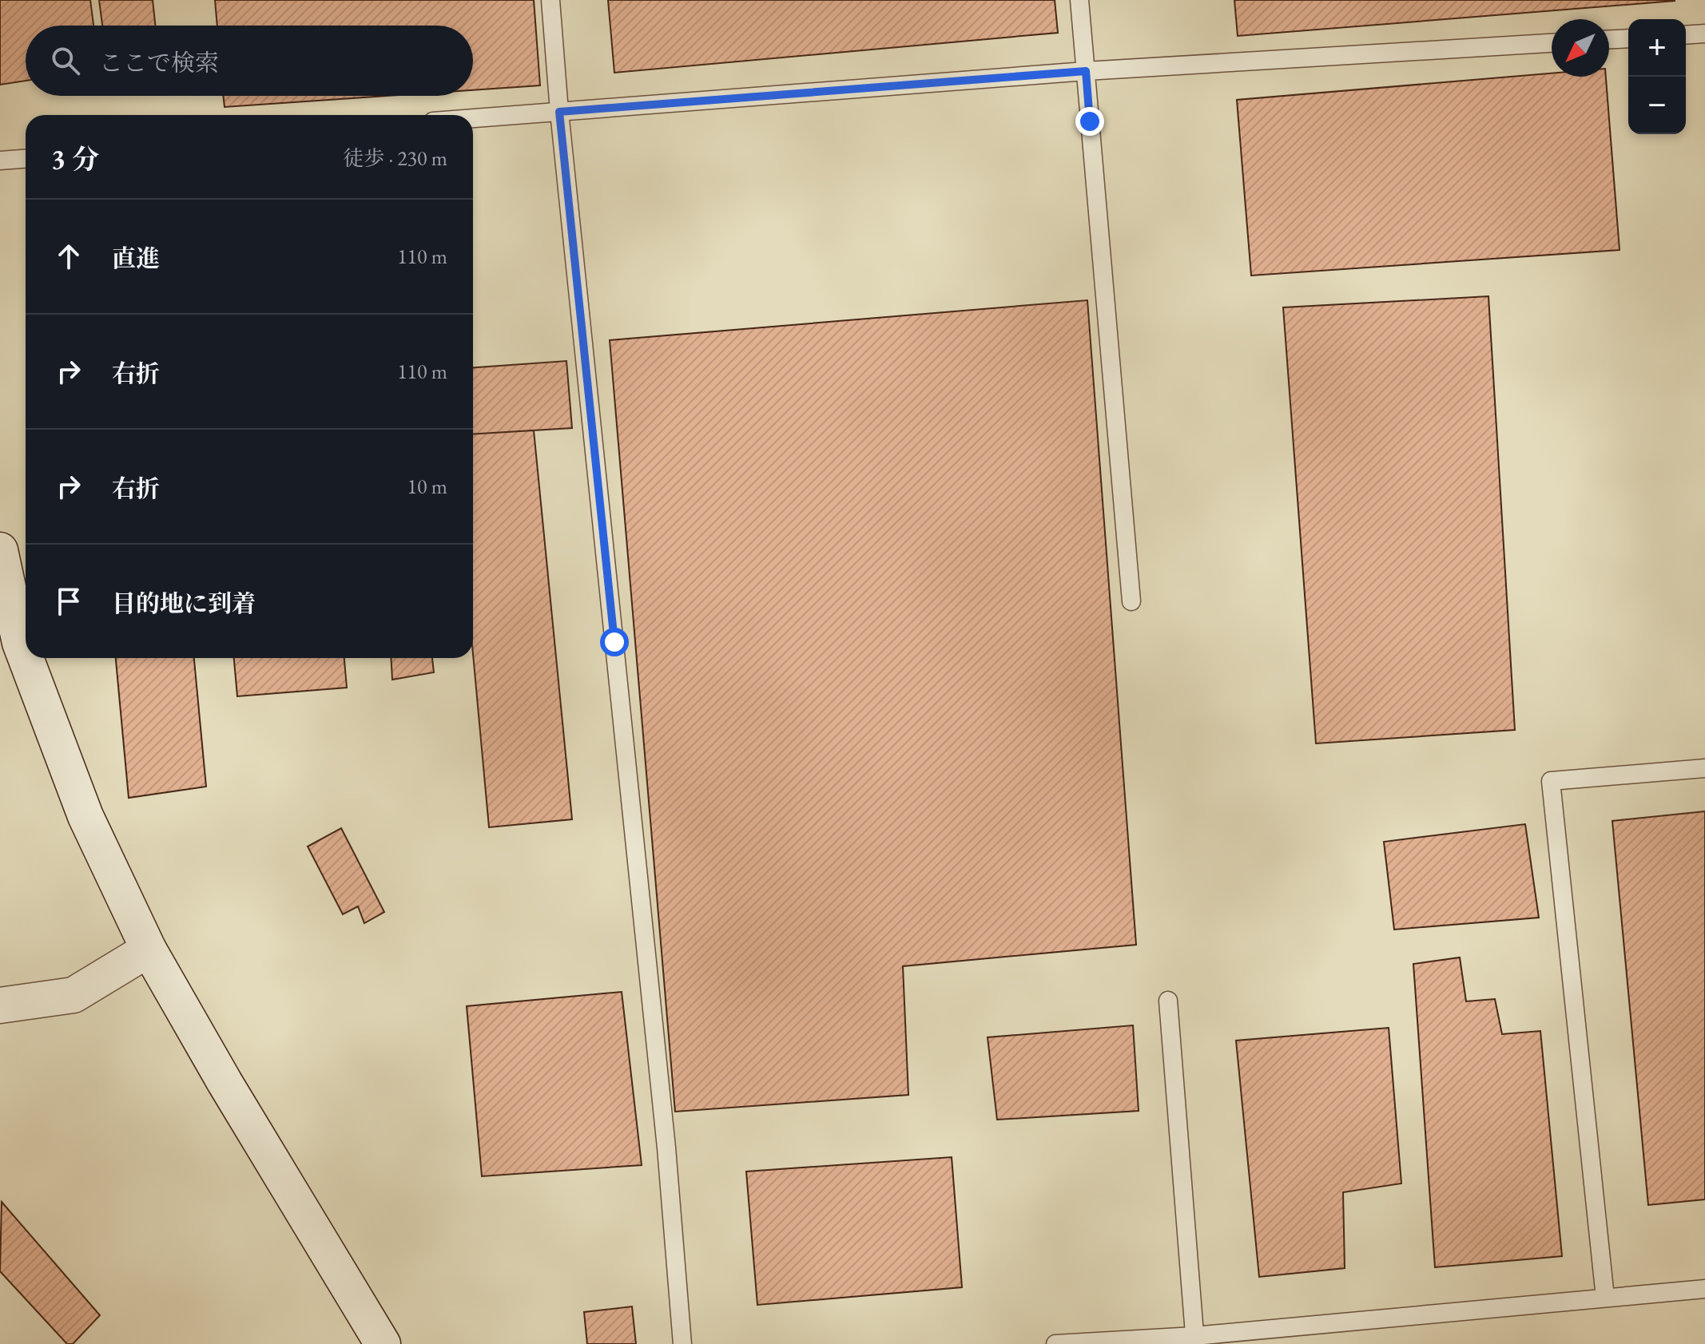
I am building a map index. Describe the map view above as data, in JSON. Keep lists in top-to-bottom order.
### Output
{
  "north": "bottom left",
  "page": {
    "map_buttons": ["+", "−"],
    "search": "ここで検索",
    "heading": ["3 分", "徒歩 · 230 m"],
    "list": [
      ["直進", "110 m"],
      ["右折", "110 m"],
      ["右折", "10 m"],
      "目的地に到着"
    ]
  }
}
